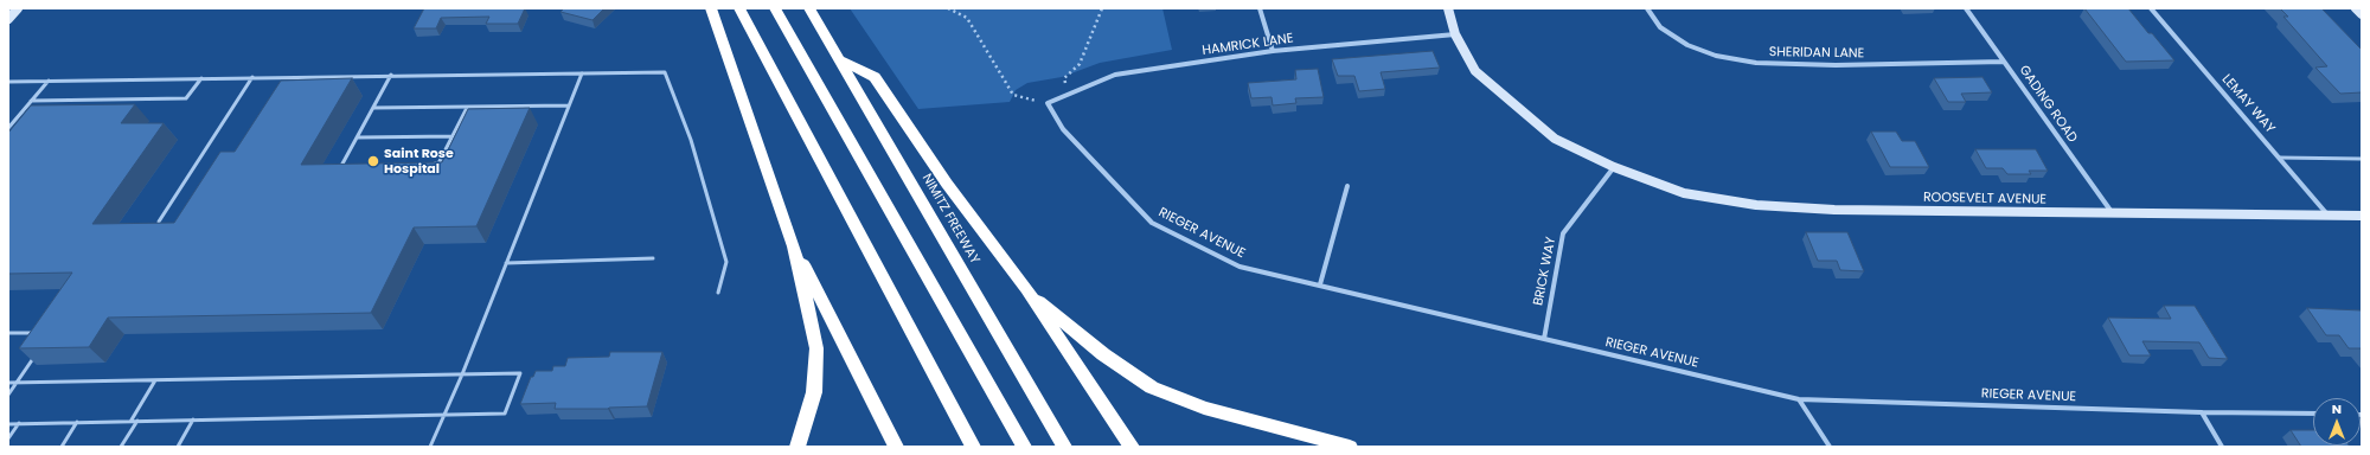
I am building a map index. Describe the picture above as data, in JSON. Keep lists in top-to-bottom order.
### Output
{
  "streets": {
    "highway": ["NIMITZ FREEWAY"],
    "street": [
      "HAMRICK LANE",
      "SHERIDAN LANE",
      "GADING ROAD",
      "LEMAY WAY",
      "ROOSEVELT AVENUE",
      "RIEGER AVENUE",
      "BRICK WAY"
    ]
  },
  "crossings": [
    ["HAMRICK LANE", "ROOSEVELT AVENUE"],
    ["HAMRICK LANE", "RIEGER AVENUE"],
    ["SHERIDAN LANE", "GADING ROAD"],
    ["GADING ROAD", "ROOSEVELT AVENUE"],
    ["LEMAY WAY", "ROOSEVELT AVENUE"],
    ["ROOSEVELT AVENUE", "BRICK WAY"],
    ["RIEGER AVENUE", "BRICK WAY"]
  ],
  "places": ["Saint Rose Hospital"],
  "north": "top"
}
